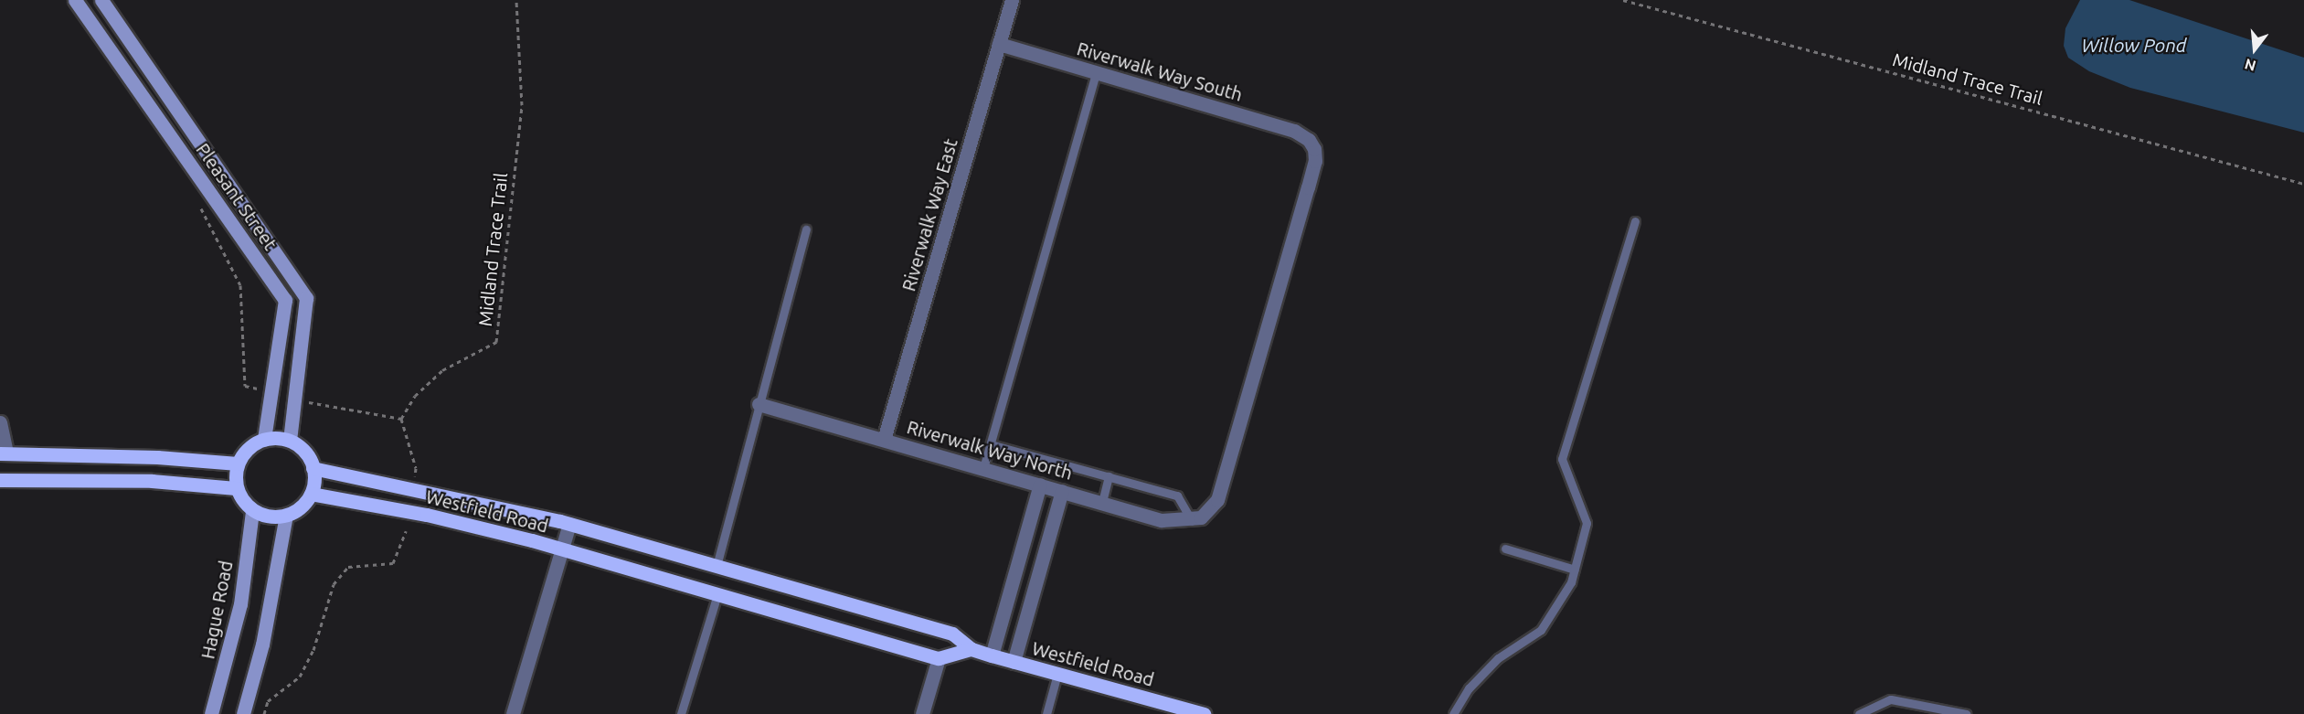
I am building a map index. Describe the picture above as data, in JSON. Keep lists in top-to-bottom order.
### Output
{
  "streets": {
    "main road": ["Pleasant Street", "Westfield Road", "Hague Road"],
    "street": ["Riverwalk Way South", "Riverwalk Way East", "Riverwalk Way North"],
    "path": ["Midland Trace Trail"]
  },
  "crossings": [
    ["Riverwalk Way South", "Riverwalk Way East"],
    ["Riverwalk Way South", "Riverwalk Way North"],
    ["Pleasant Street", "Westfield Road"],
    ["Pleasant Street", "Hague Road"],
    ["Riverwalk Way East", "Riverwalk Way North"],
    ["Westfield Road", "Hague Road"]
  ],
  "water": ["Willow Pond"],
  "north": "bottom"
}
